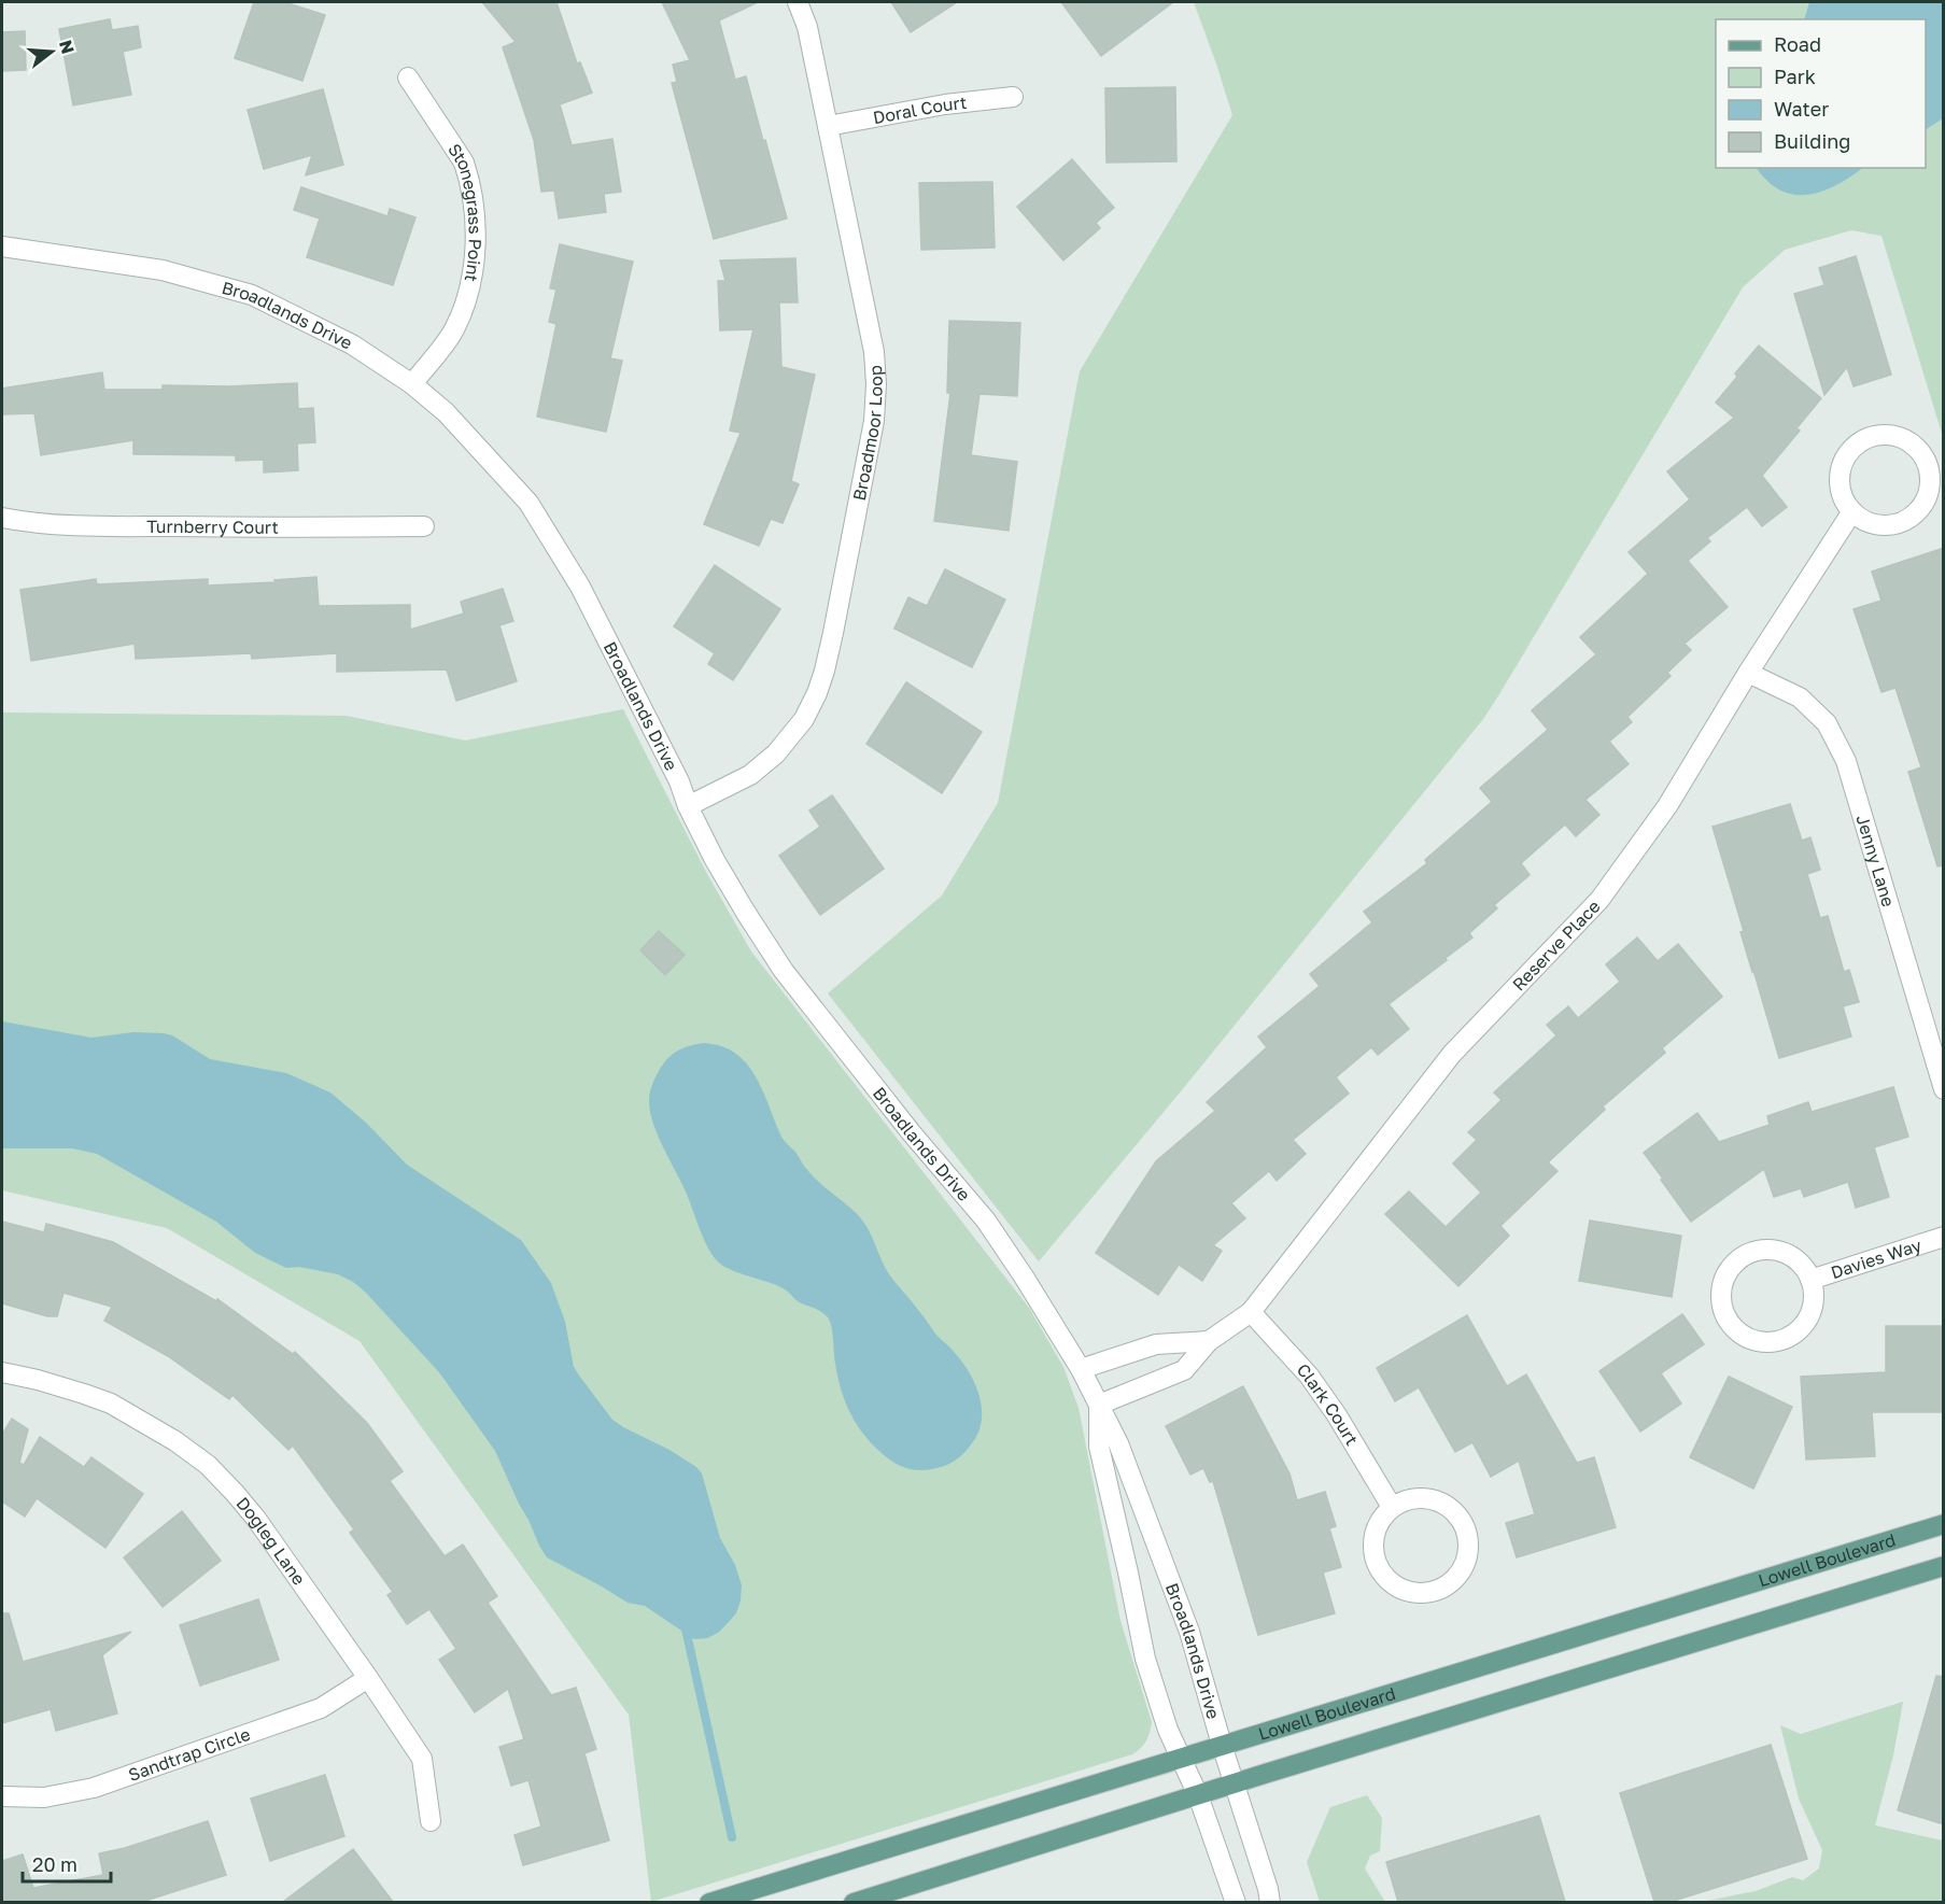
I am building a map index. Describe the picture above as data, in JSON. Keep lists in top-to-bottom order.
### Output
{
  "streets": {
    "main road": ["Lowell Boulevard"],
    "street": [
      "Doral Court",
      "Stonegrass Point",
      "Broadlands Drive",
      "Broadmoor Loop",
      "Turnberry Court",
      "Jenny Lane",
      "Reserve Place",
      "Davies Way",
      "Clark Court",
      "Dogleg Lane",
      "Sandtrap Circle"
    ]
  },
  "crossings": [
    ["Doral Court", "Broadmoor Loop"],
    ["Stonegrass Point", "Broadlands Drive"],
    ["Broadlands Drive", "Broadmoor Loop"],
    ["Broadlands Drive", "Reserve Place"],
    ["Broadlands Drive", "Lowell Boulevard"],
    ["Jenny Lane", "Reserve Place"],
    ["Reserve Place", "Clark Court"],
    ["Dogleg Lane", "Sandtrap Circle"]
  ],
  "legend": [
    "Road",
    "Park",
    "Water",
    "Building"
  ],
  "scale_bar": "20 m",
  "north": "right"
}
